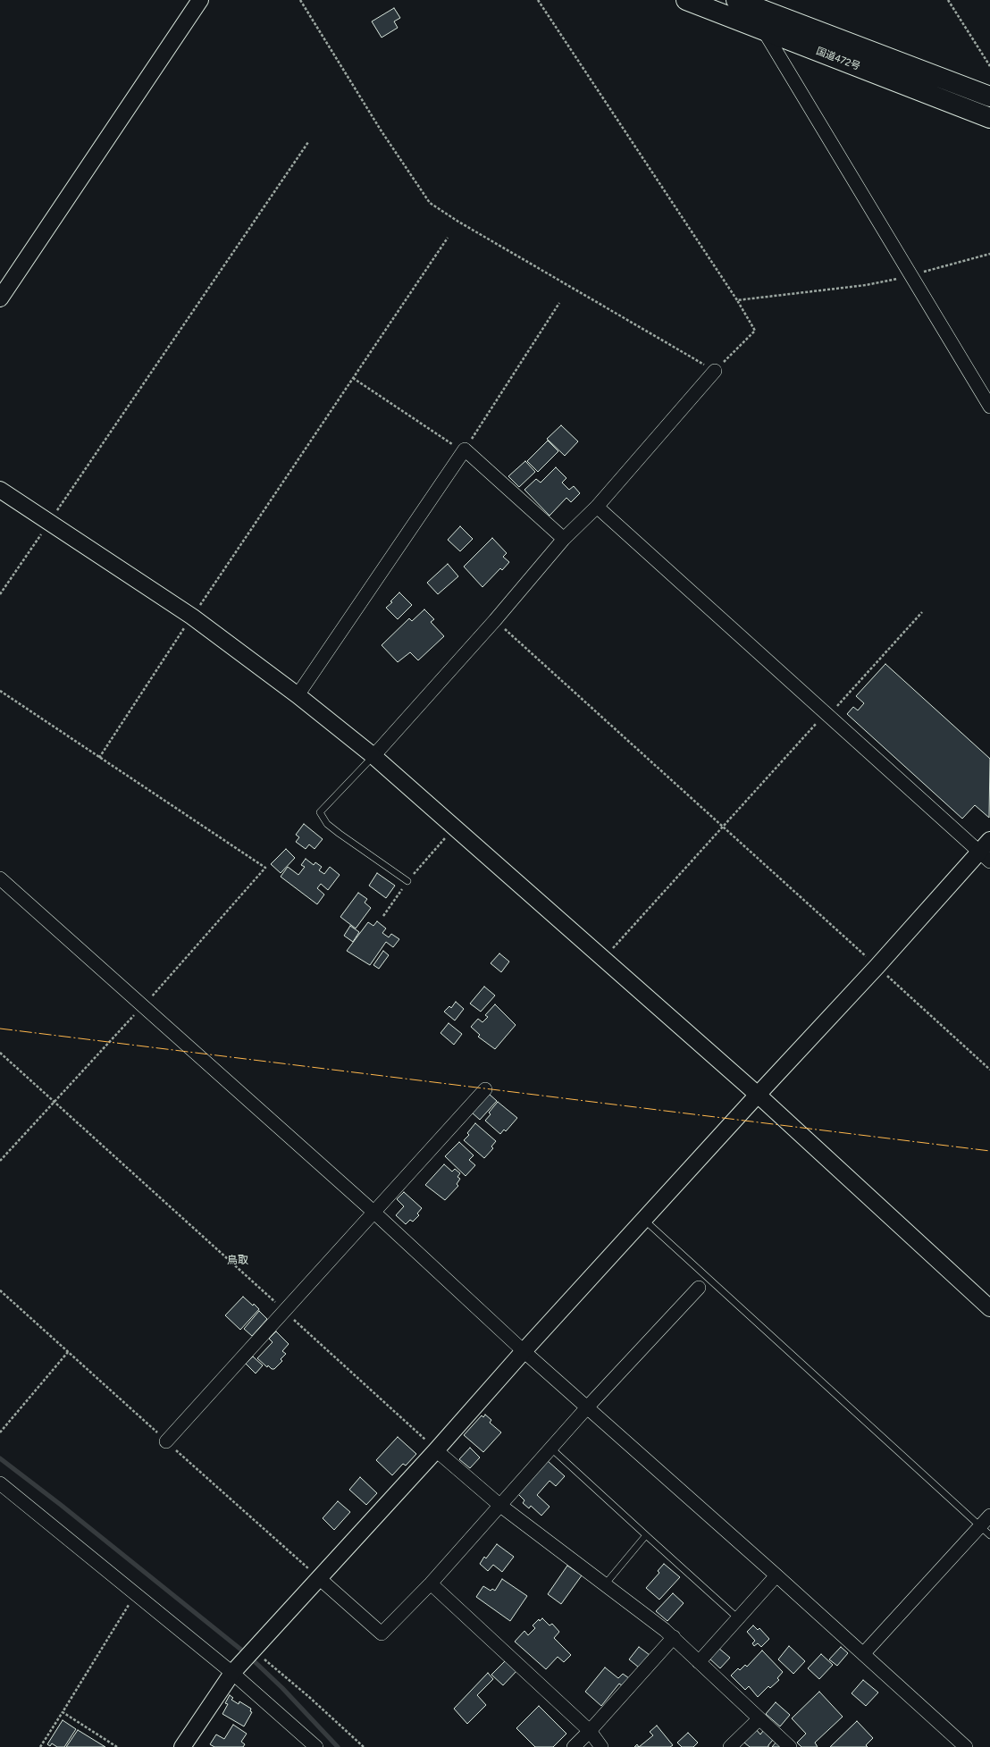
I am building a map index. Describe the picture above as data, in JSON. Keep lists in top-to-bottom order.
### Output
{
  "streets": {
    "highway": ["国道472号"]
  },
  "districts": ["鳥取"]
}
